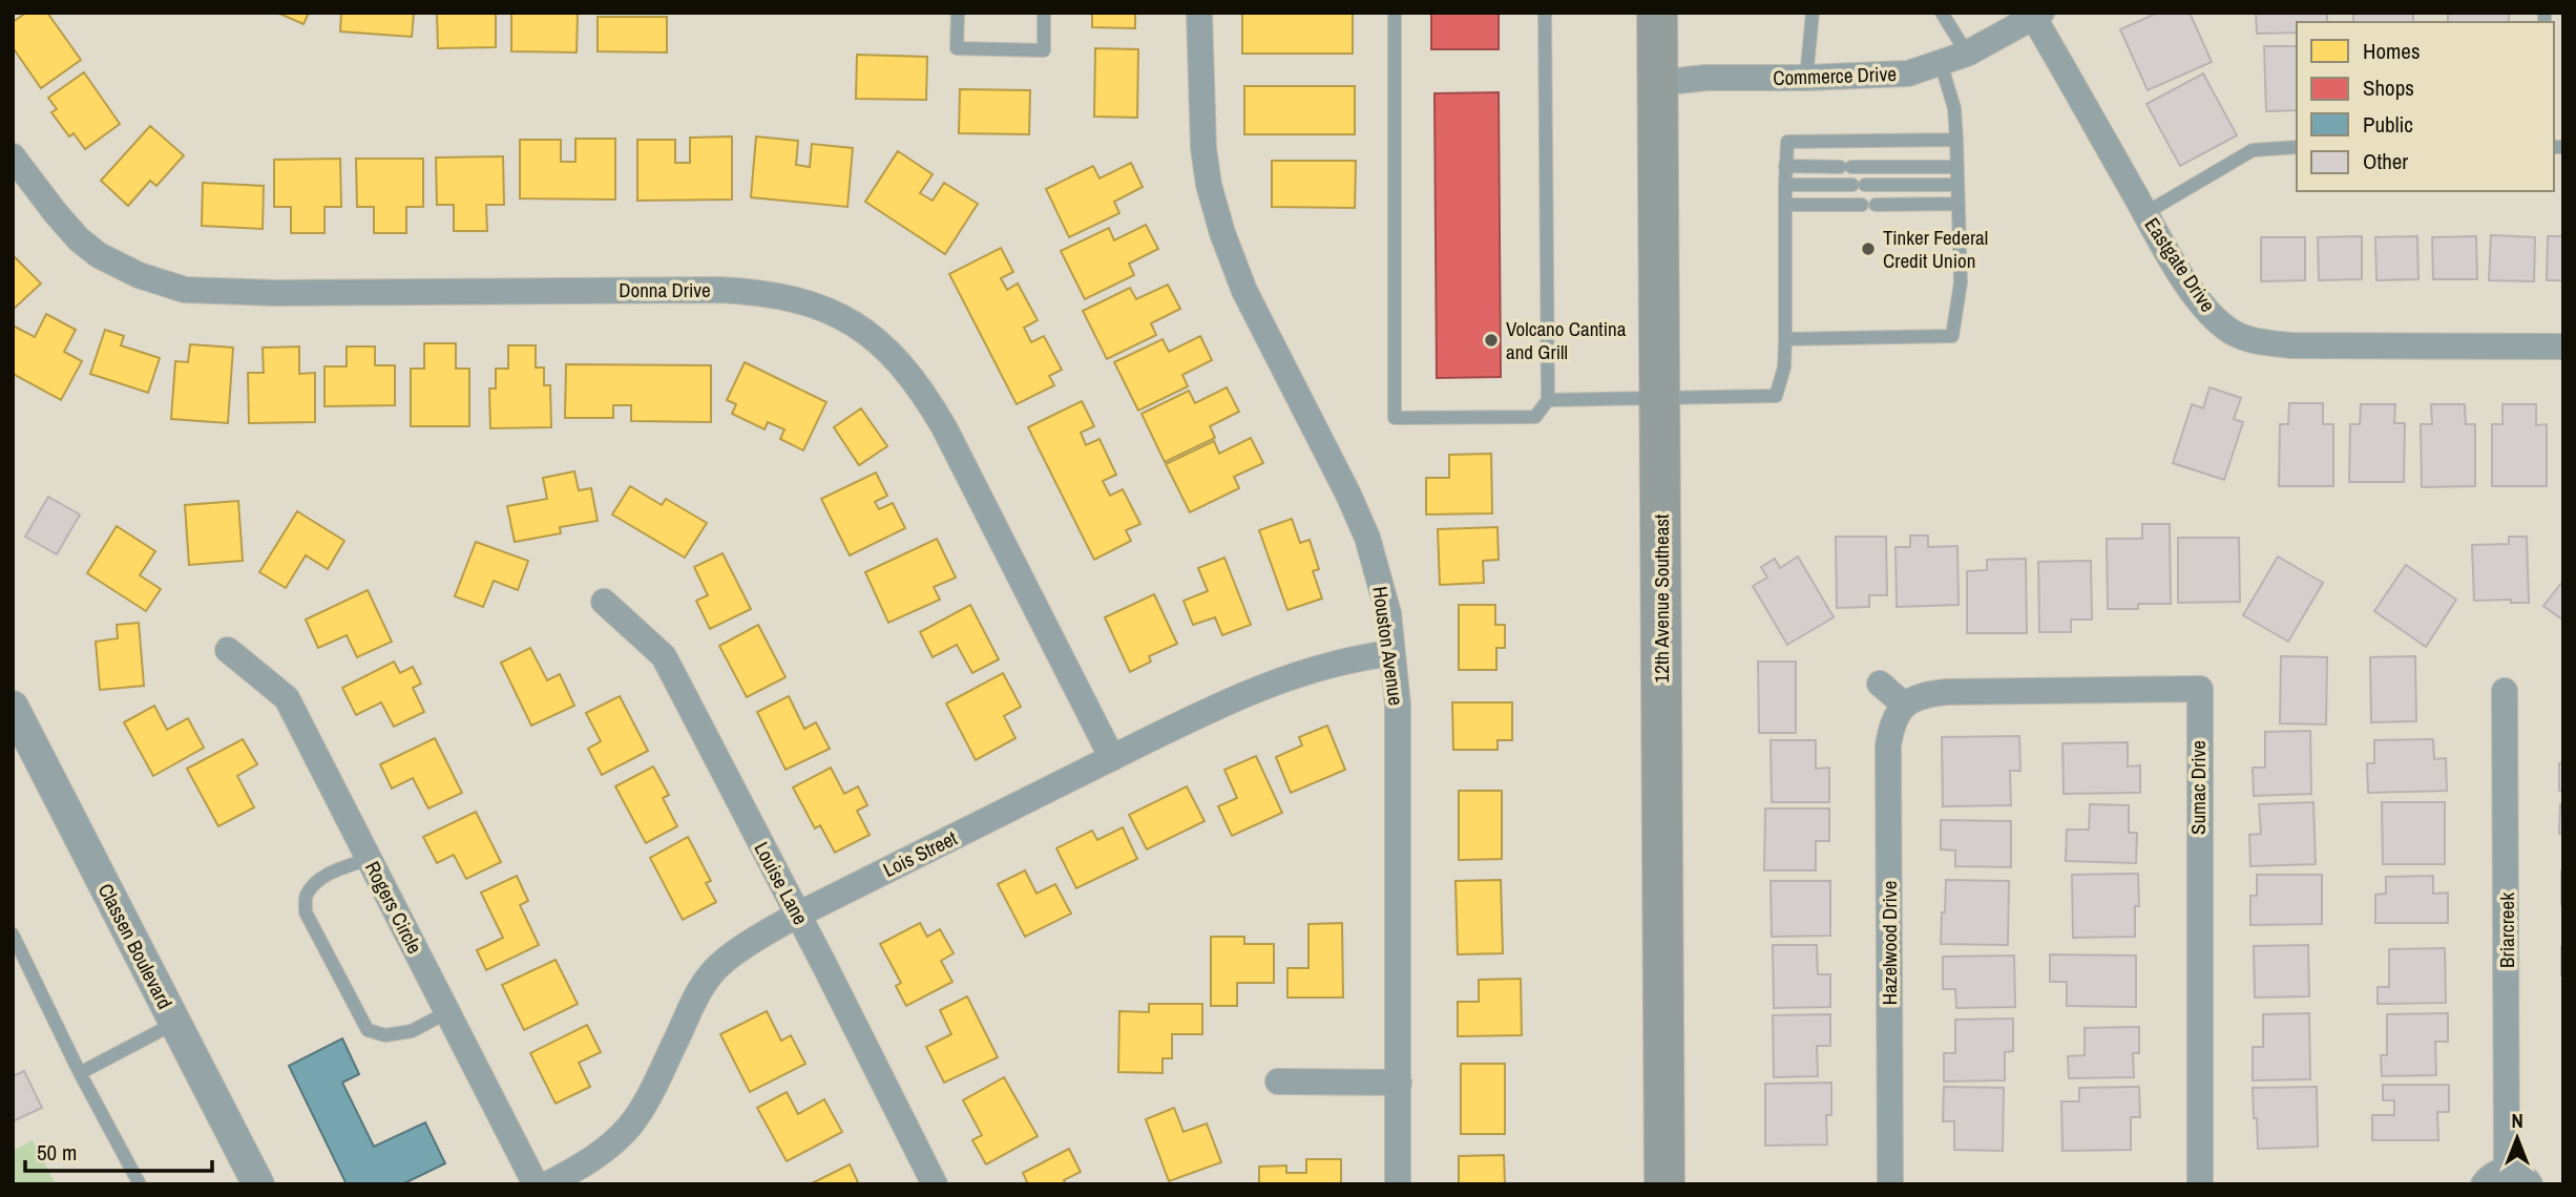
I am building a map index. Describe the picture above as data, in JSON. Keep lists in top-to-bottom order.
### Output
{
  "streets": {
    "main road": ["12th Avenue Southeast"],
    "street": [
      "Commerce Drive",
      "Eastgate Drive",
      "Donna Drive",
      "Houston Avenue",
      "Sumac Drive",
      "Lois Street",
      "Louise Lane",
      "Rogers Circle",
      "Briarcreek",
      "Hazelwood Drive",
      "Classen Boulevard"
    ]
  },
  "crossings": [
    ["Commerce Drive", "Eastgate Drive"],
    ["Commerce Drive", "12th Avenue Southeast"],
    ["Donna Drive", "Lois Street"],
    ["Houston Avenue", "Lois Street"],
    ["Sumac Drive", "Hazelwood Drive"],
    ["Lois Street", "Louise Lane"]
  ],
  "places": ["Tinker Federal Credit Union", "Volcano Cantina and Grill"],
  "legend": [
    "Homes",
    "Shops",
    "Public",
    "Other"
  ],
  "scale_bar": "50 m",
  "north": "top"
}
